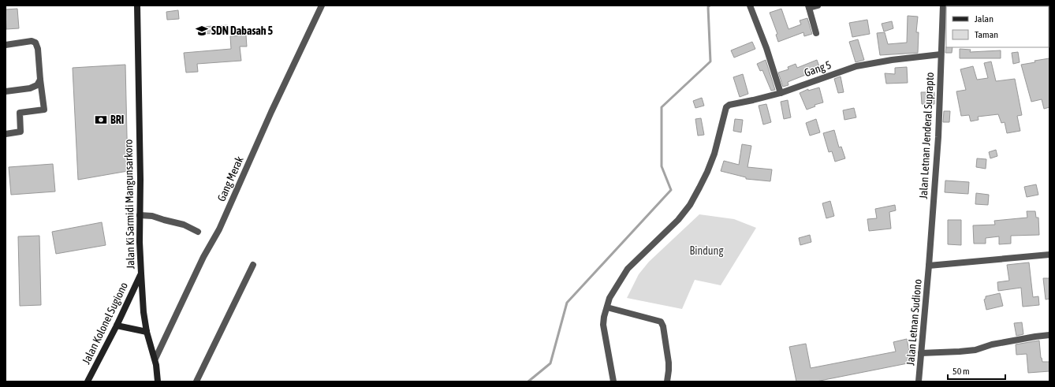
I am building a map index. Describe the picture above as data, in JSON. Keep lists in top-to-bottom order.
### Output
{
  "streets": {
    "main road": ["Jalan Ki Sarmidi Mangunsarkoro", "Jalan Kolonel Sugiono"],
    "street": [
      "Gang 5",
      "Jalan Letnan Jenderal Suprapto",
      "Gang Merak",
      "Jalan Letnan Sudiono"
    ]
  },
  "crossings": [
    ["Gang 5", "Jalan Letnan Jenderal Suprapto"],
    ["Jalan Letnan Jenderal Suprapto", "Jalan Letnan Sudiono"],
    ["Gang Merak", "Jalan Ki Sarmidi Mangunsarkoro"],
    ["Jalan Ki Sarmidi Mangunsarkoro", "Jalan Kolonel Sugiono"]
  ],
  "parks": ["Bindung"],
  "places": {
    "school or university": ["SDN Dabasah 5"],
    "bank": ["BRI"]
  },
  "legend": ["Jalan", "Taman"],
  "scale_bar": "50 m"
}
